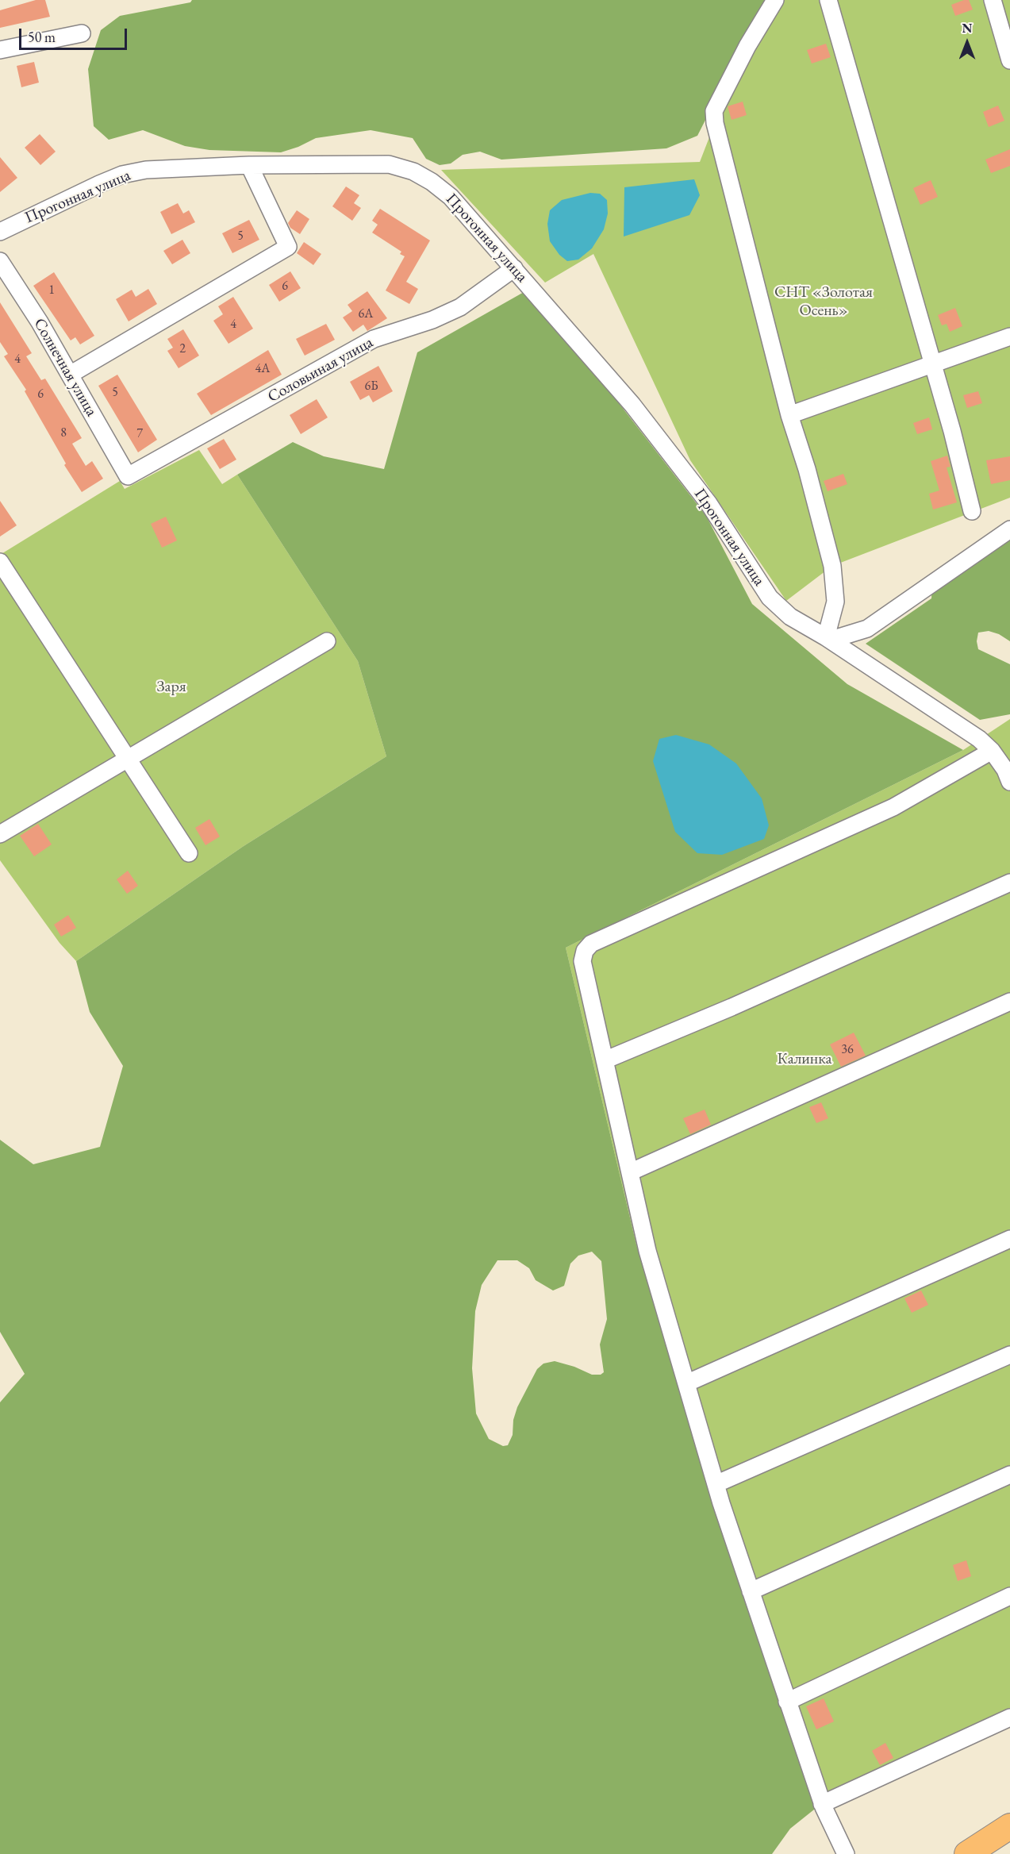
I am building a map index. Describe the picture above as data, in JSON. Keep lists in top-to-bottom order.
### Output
{
  "streets": {
    "street": ["Прогонная улица", "Солнечная улица", "Соловьиная улица"]
  },
  "crossings": [
    ["Прогонная улица", "Соловьиная улица"],
    ["Солнечная улица", "Соловьиная улица"]
  ],
  "parks": ["СНТ «Золотая Осень»", "Заря", "Калинка"],
  "house_numbers": [
    "5",
    "6",
    "1",
    "6А",
    "4",
    "2",
    "4",
    "4А",
    "6Б",
    "5",
    "6",
    "8",
    "7",
    "36"
  ],
  "scale_bar": "50 m",
  "north": "top"
}
